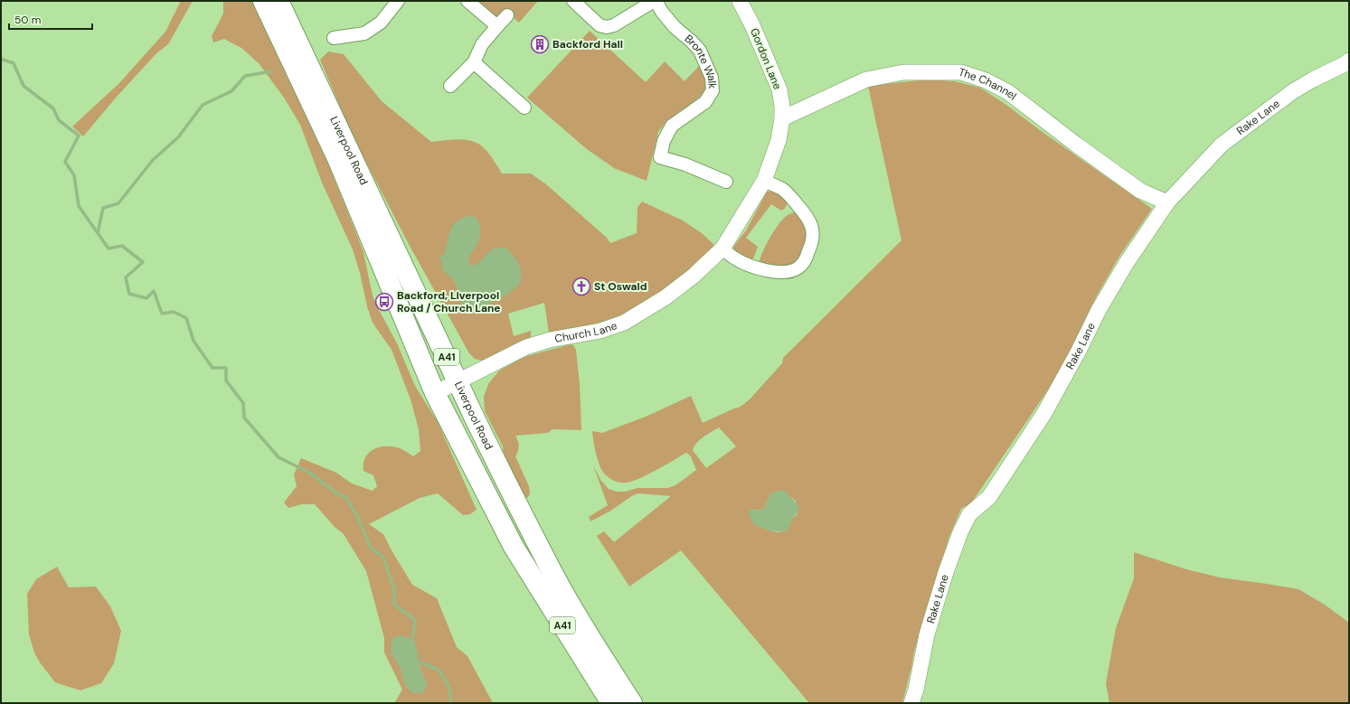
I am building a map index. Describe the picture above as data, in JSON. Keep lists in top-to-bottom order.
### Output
{
  "streets": {
    "highway": ["Liverpool Road", "A41"],
    "street": [
      "Gordon Lane",
      "Bronte Walk",
      "The Channel",
      "Rake Lane",
      "Church Lane"
    ]
  },
  "crossings": [
    ["Gordon Lane", "The Channel"],
    ["Gordon Lane", "Church Lane"],
    ["The Channel", "Rake Lane"],
    ["The Channel", "Church Lane"],
    ["Liverpool Road", "Church Lane"]
  ],
  "places": {
    "building": ["Backford Hall"],
    "church": ["St Oswald"],
    "bus stop": ["Backford, Liverpool Road / Church Lane"]
  },
  "scale_bar": "50 m"
}
